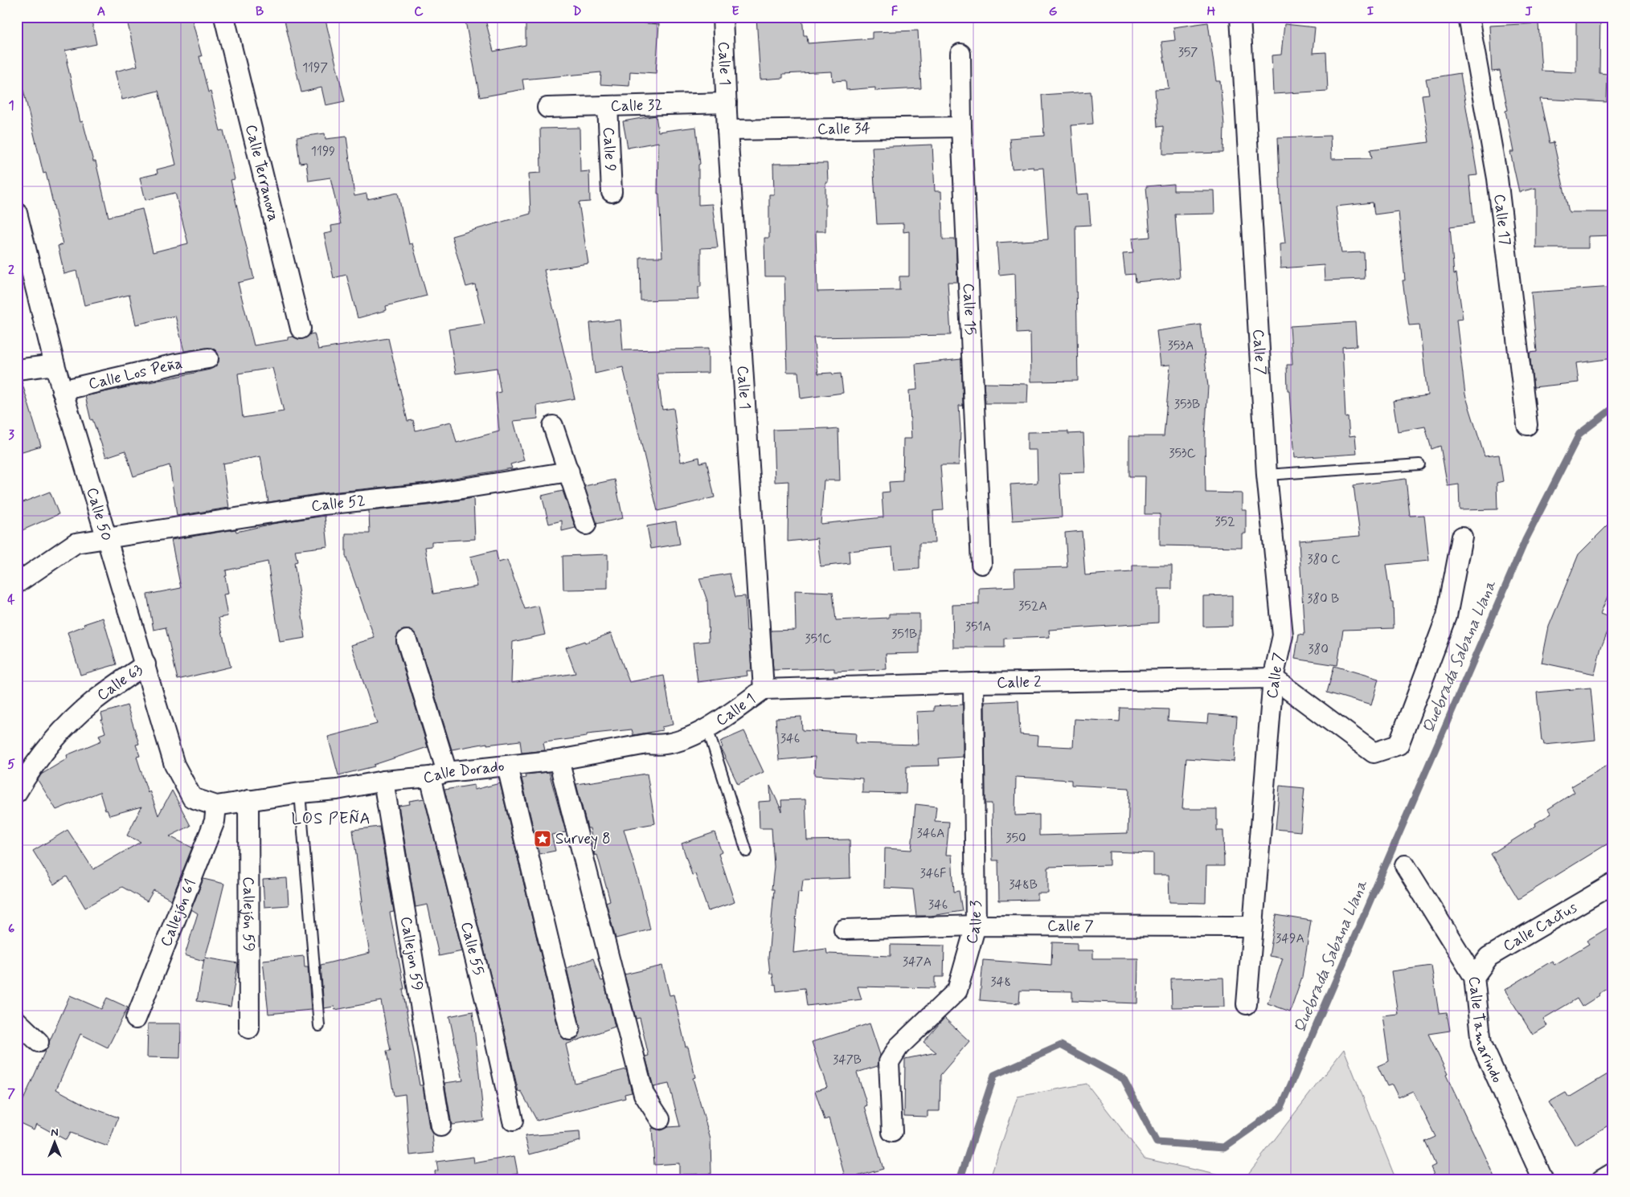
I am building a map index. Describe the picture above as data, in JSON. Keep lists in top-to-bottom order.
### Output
{
  "streets": {
    "street": [
      "Calle 1",
      "Calle 32",
      "Calle 34",
      "Calle 9",
      "Calle Terranova",
      "Calle 17",
      "Calle 15",
      "Calle 7",
      "Calle Los Peña",
      "Calle 52",
      "Calle 50",
      "Calle 2",
      "Calle 63",
      "Calle Dorado",
      "Callejón 61",
      "Callejón 59",
      "Calle 3",
      "Calle Cactus",
      "Calle 55",
      "Callejon 59",
      "Calle Tamarindo"
    ]
  },
  "crossings": [
    ["Calle 1", "Calle 32"],
    ["Calle 1", "Calle 34"],
    ["Calle 1", "Calle 2"],
    ["Calle 1", "Calle Dorado"],
    ["Calle 32", "Calle 9"],
    ["Calle 34", "Calle 15"],
    ["Calle 7", "Calle 2"],
    ["Calle 7", "Calle 3"],
    ["Calle Los Peña", "Calle 50"],
    ["Calle 52", "Calle 50"],
    ["Calle 50", "Calle 63"],
    ["Calle 2", "Calle 3"],
    ["Calle 63", "Calle Dorado"],
    ["Calle 63", "Callejón 61"],
    ["Calle Dorado", "Callejón 61"],
    ["Calle Dorado", "Callejón 59"],
    ["Calle Dorado", "Calle 55"],
    ["Calle Dorado", "Callejon 59"],
    ["Calle Cactus", "Calle Tamarindo"]
  ],
  "districts": ["LOS PEÑA"],
  "water": ["Quebrada Sabana Llana"],
  "places": {
    "place": ["Survey 8"]
  },
  "house_numbers": [
    "357",
    "1197",
    "1199",
    "353A",
    "353B",
    "353C",
    "352",
    "380 C",
    "380 B",
    "352A",
    "351A",
    "351B",
    "351C",
    "380",
    "346",
    "346A",
    "350",
    "346F",
    "348B",
    "346",
    "349A",
    "347A",
    "348",
    "347B"
  ],
  "north": "top",
  "grid": {
    "columns": [
      "A",
      "B",
      "C",
      "D",
      "E",
      "F",
      "G",
      "H",
      "I",
      "J"
    ],
    "rows": [
      "1",
      "2",
      "3",
      "4",
      "5",
      "6",
      "7"
    ]
  }
}
